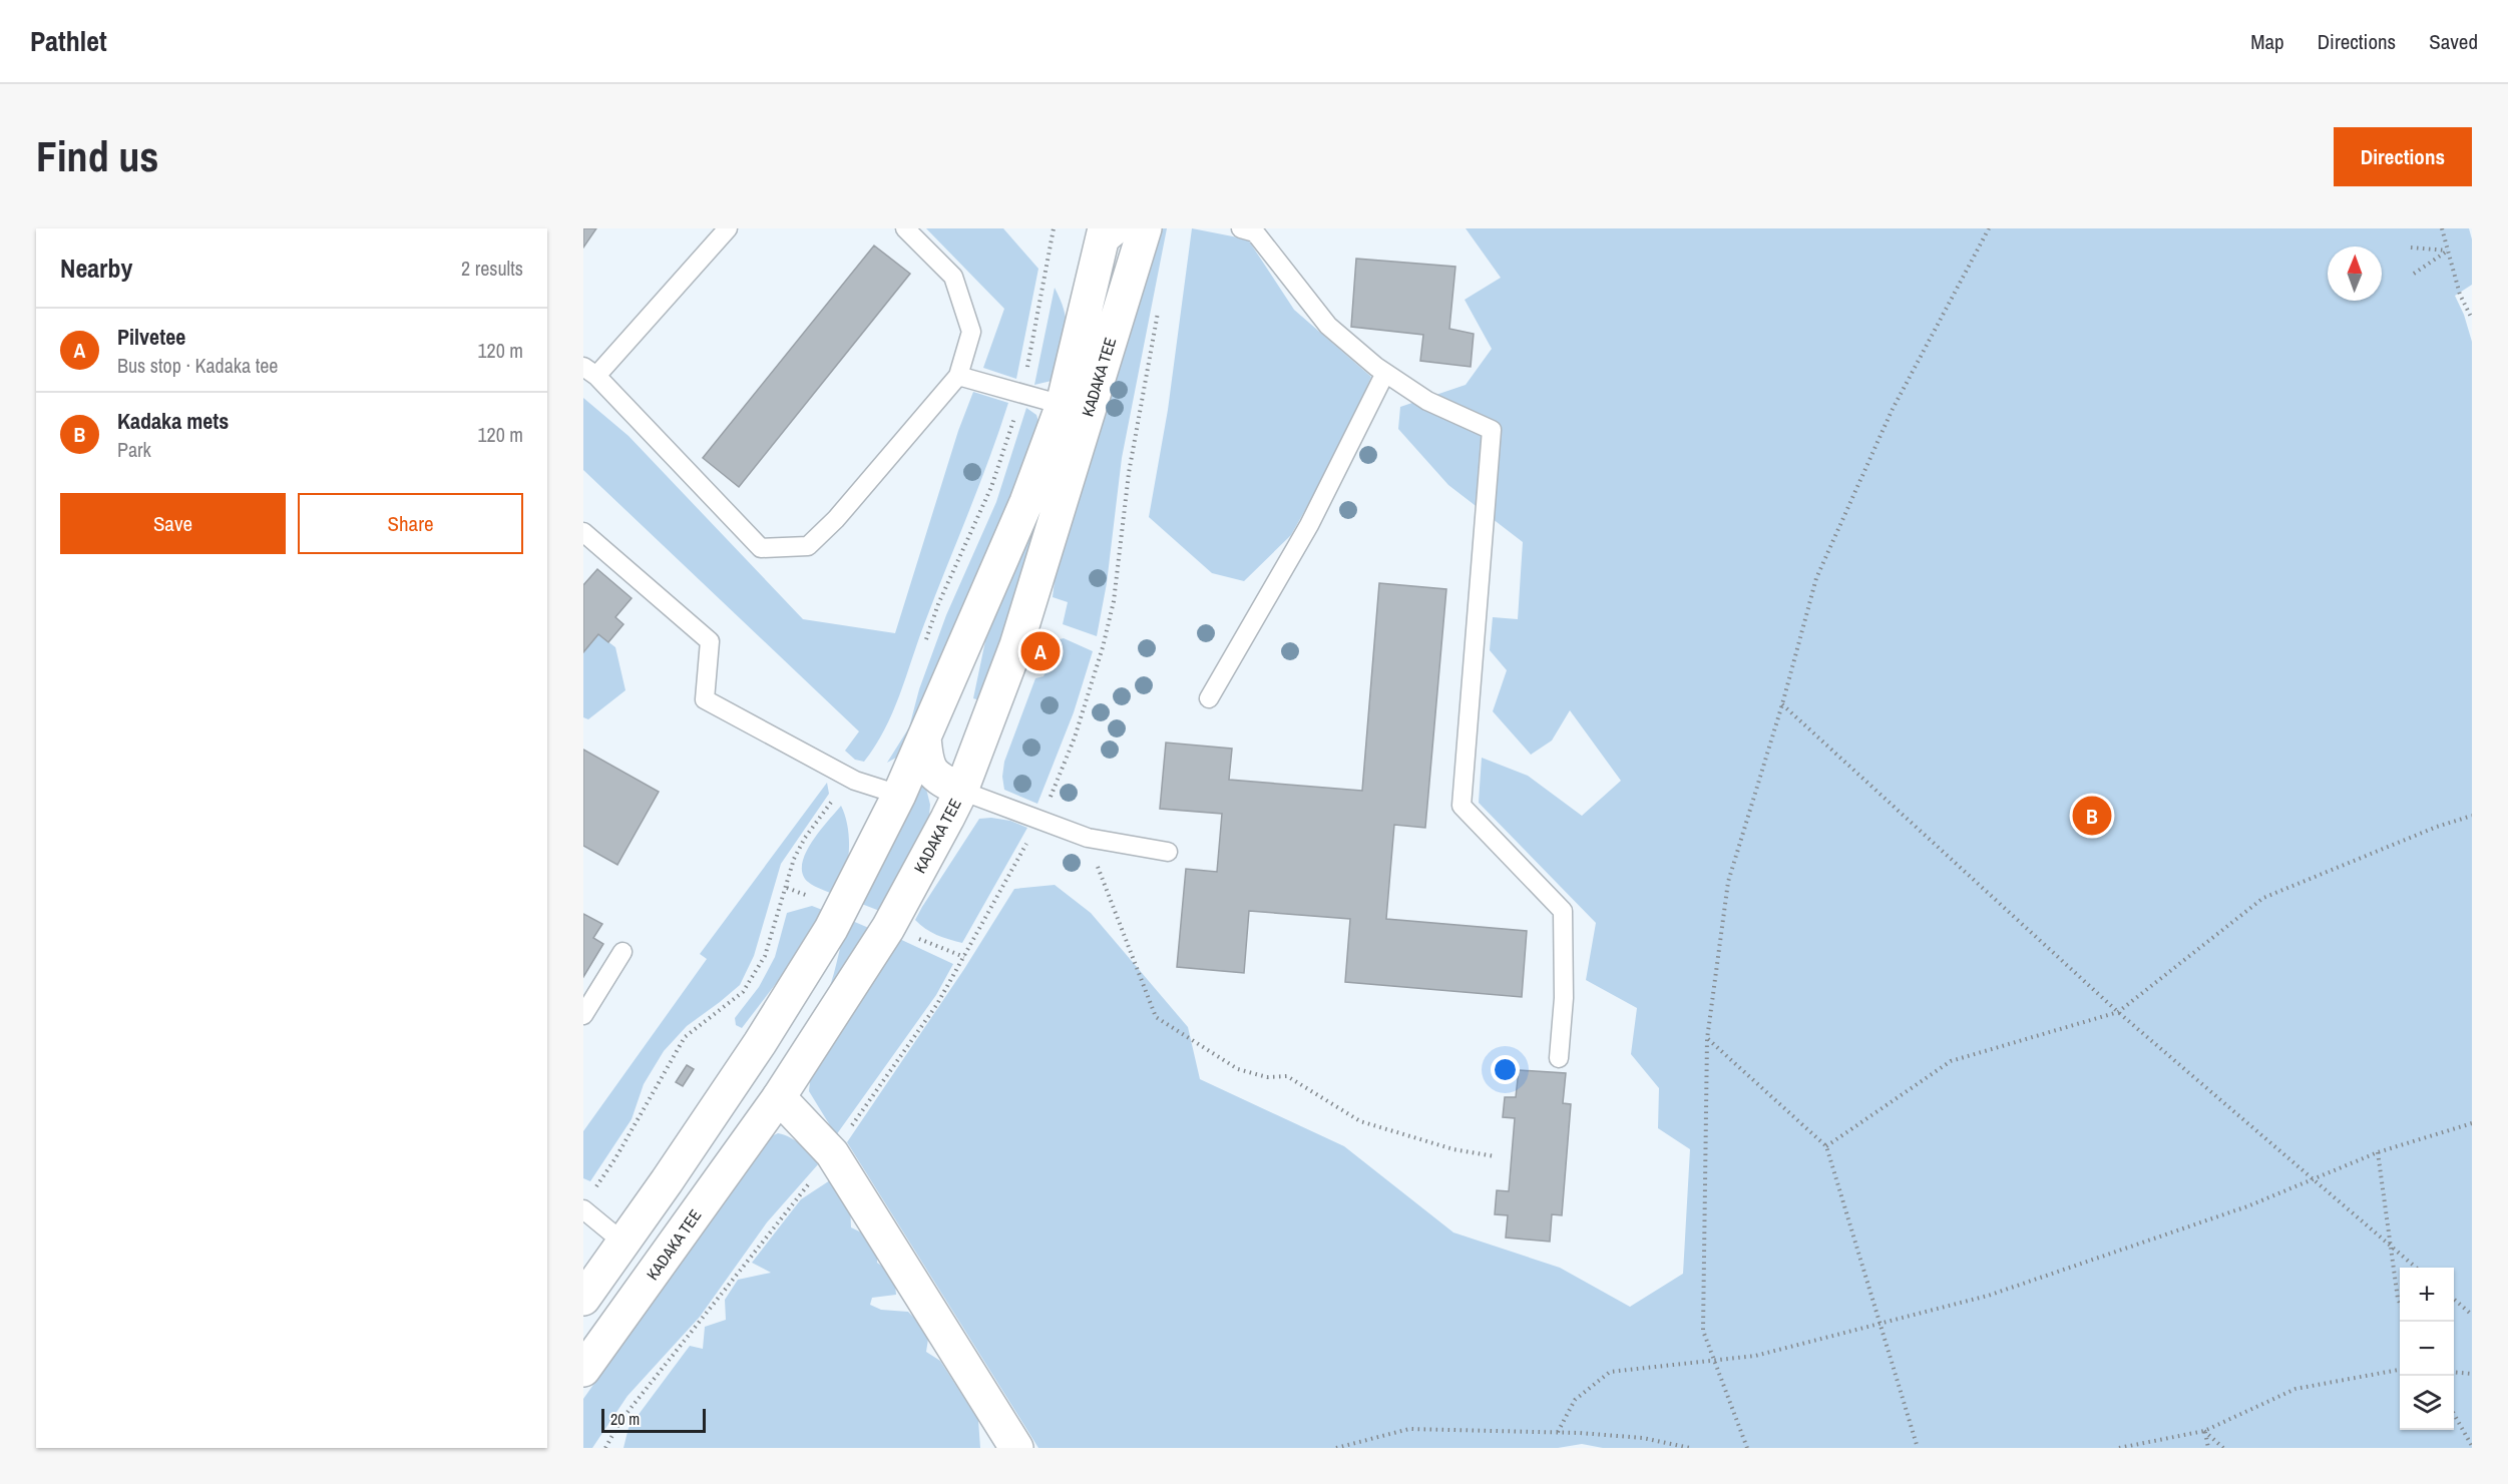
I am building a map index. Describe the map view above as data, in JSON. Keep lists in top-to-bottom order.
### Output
{
  "streets": {
    "main road": ["KADAKA TEE"]
  },
  "scale_bar": "20 m",
  "north": "top",
  "page": {
    "header": "Pathlet",
    "nav": ["Map", "Directions", "Saved"],
    "buttons": [
      "Directions",
      ["Save", "Share"]
    ],
    "title": "Find us",
    "heading": ["Nearby", "2 results"],
    "list": [
      {
        "mark": "A",
        "name": "Pilvetee",
        "note": "Bus stop · Kadaka tee",
        "value": "120 m"
      },
      {
        "mark": "B",
        "name": "Kadaka mets",
        "note": "Park",
        "value": "120 m"
      }
    ],
    "pins": ["A", "B"],
    "map_buttons": ["+", "−"],
    "scale": "20 m"
  }
}
